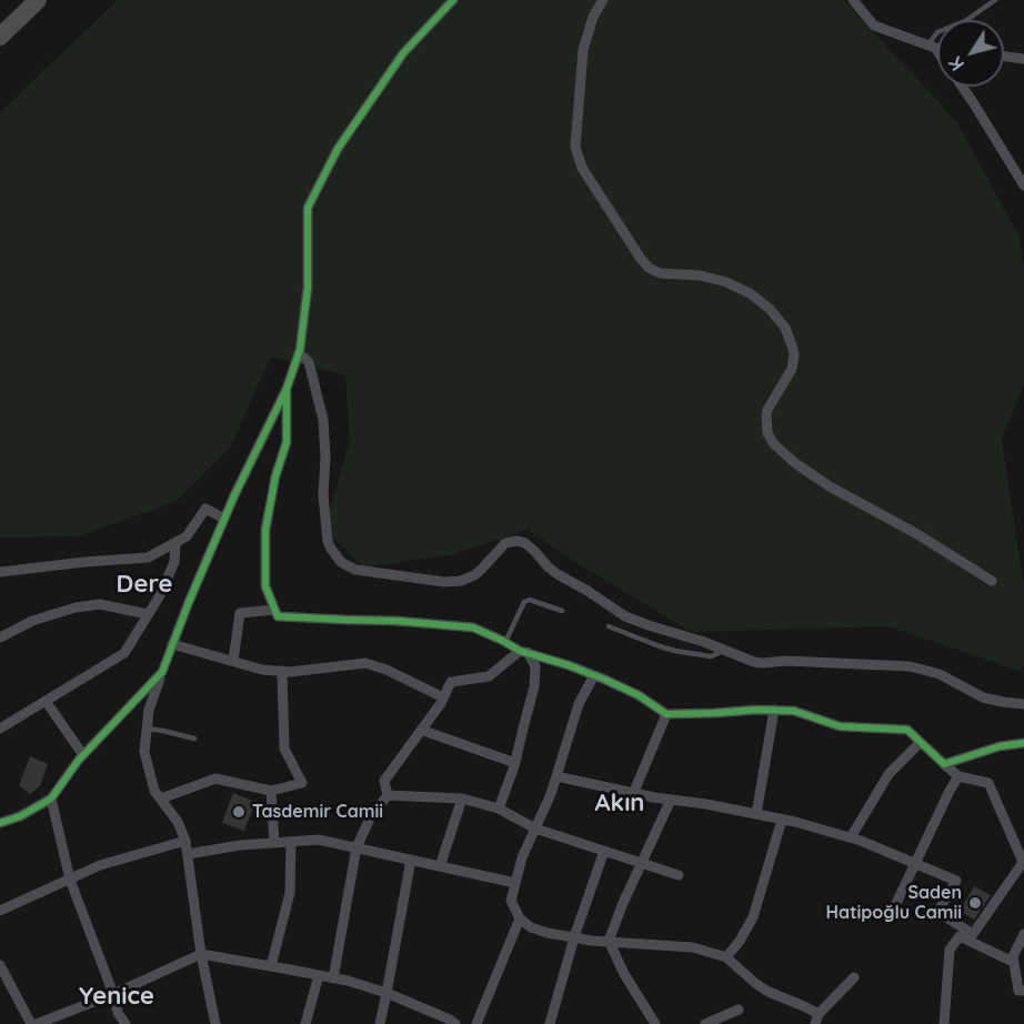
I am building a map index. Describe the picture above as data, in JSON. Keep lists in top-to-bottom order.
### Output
{
  "districts": ["Dere", "Akın", "Yenice"],
  "places": ["Tasdemir Camii", "Saden Hatipoğlu Camii"],
  "north": "bottom left"
}
